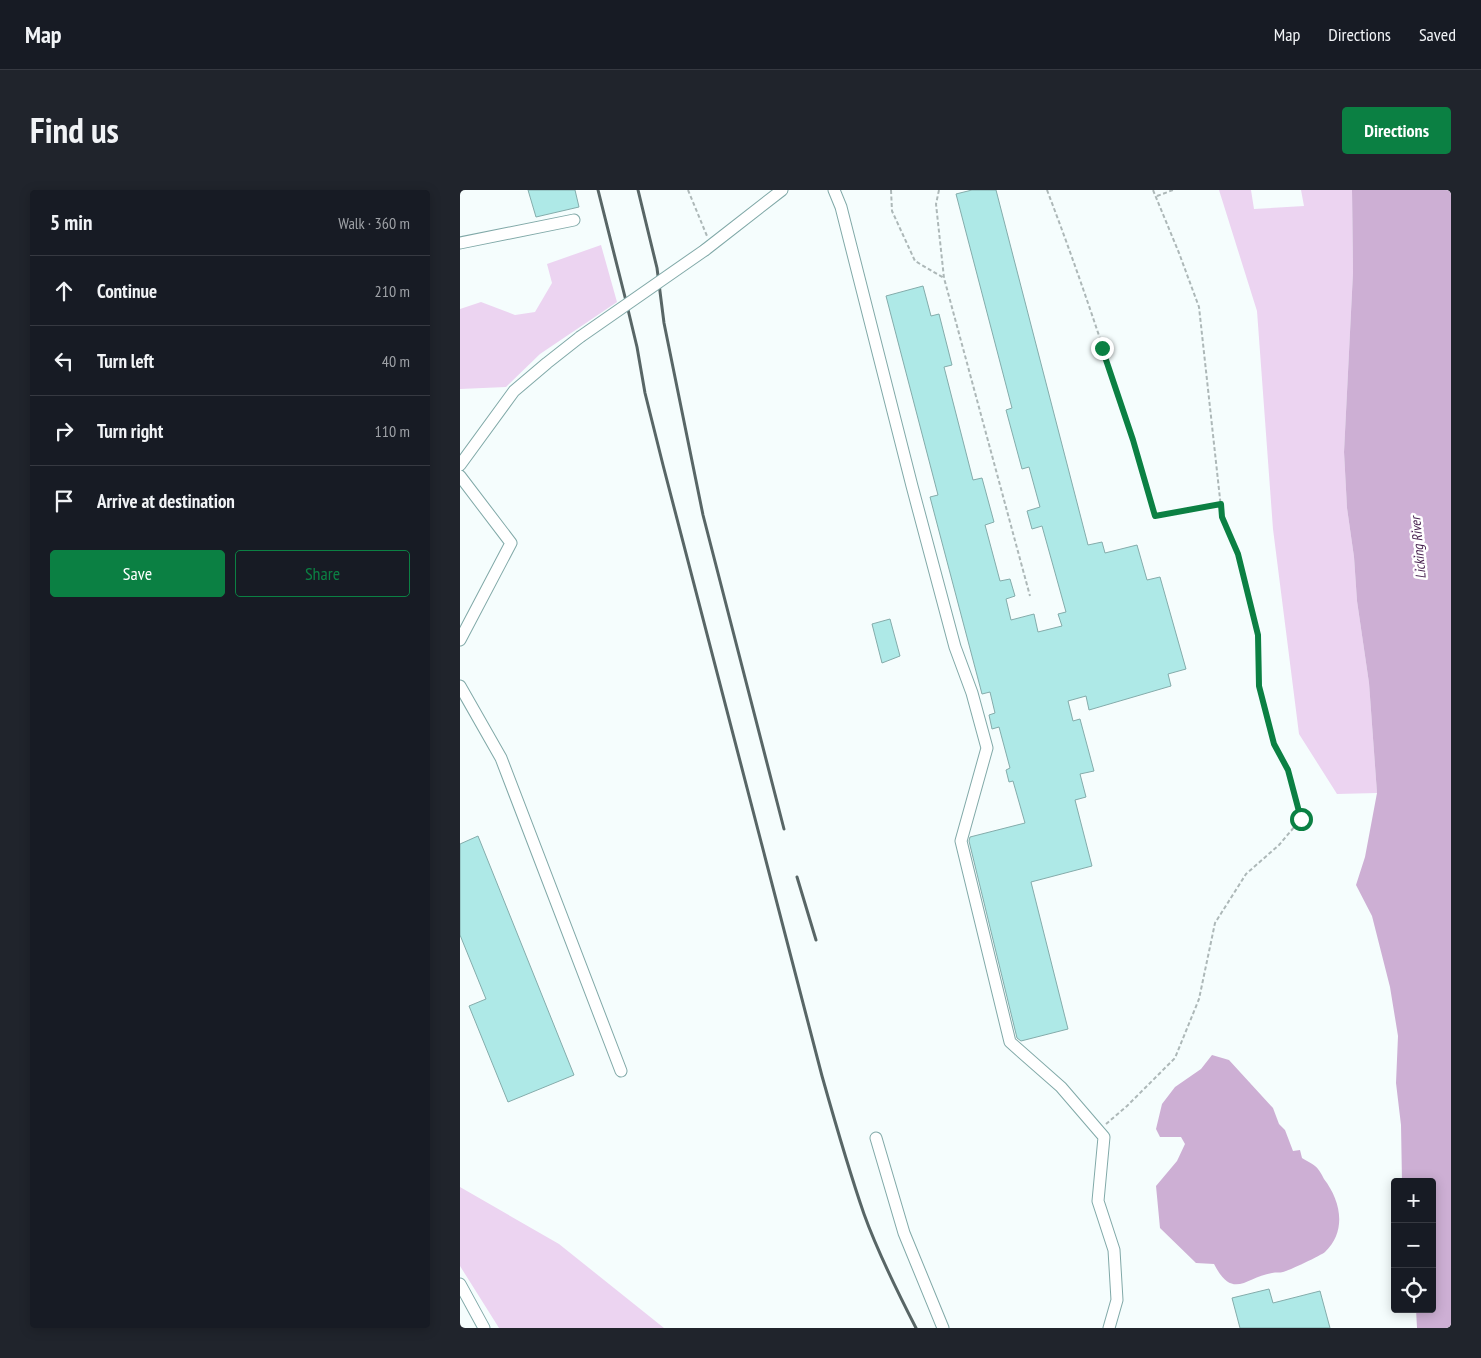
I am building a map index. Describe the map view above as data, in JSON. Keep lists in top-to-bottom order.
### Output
{
  "water": ["Licking River"],
  "page": {
    "header": "Map",
    "nav": ["Map", "Directions", "Saved"],
    "title": "Find us",
    "buttons": [
      "Directions",
      ["Save", "Share"]
    ],
    "heading": ["5 min", "Walk · 360 m"],
    "list": [
      ["Continue", "210 m"],
      ["Turn left", "40 m"],
      ["Turn right", "110 m"],
      "Arrive at destination"
    ],
    "map_buttons": ["+", "−"]
  }
}
